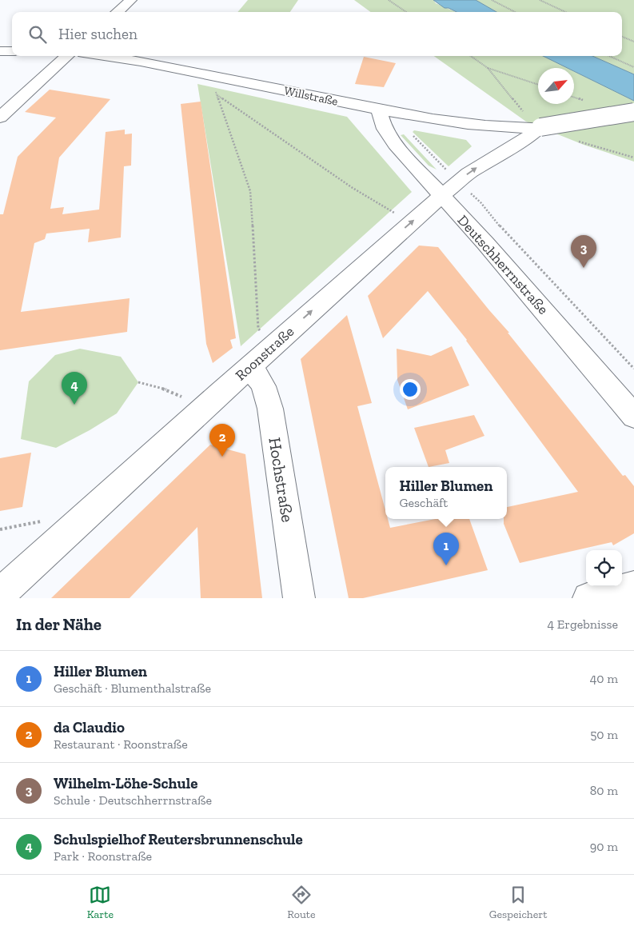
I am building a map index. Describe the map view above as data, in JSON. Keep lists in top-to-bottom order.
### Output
{
  "streets": {
    "street": [
      "Willstraße",
      "Deutschherrnstraße",
      "Roonstraße",
      "Hochstraße"
    ]
  },
  "crossings": [
    ["Willstraße", "Deutschherrnstraße"],
    ["Willstraße", "Roonstraße"],
    ["Deutschherrnstraße", "Roonstraße"],
    ["Roonstraße", "Hochstraße"]
  ],
  "one_way": ["Roonstraße"],
  "north": "top right",
  "page": {
    "search": "Hier suchen",
    "pins": [
      "3",
      "4",
      "2",
      "1"
    ],
    "popup": ["Hiller Blumen", "Geschäft"],
    "heading": ["In der Nähe", "4 Ergebnisse"],
    "list": [
      {
        "mark": "1",
        "name": "Hiller Blumen",
        "note": "Geschäft · Blumenthalstraße",
        "value": "40 m"
      },
      {
        "mark": "2",
        "name": "da Claudio",
        "note": "Restaurant · Roonstraße",
        "value": "50 m"
      },
      {
        "mark": "3",
        "name": "Wilhelm-Löhe-Schule",
        "note": "Schule · Deutschherrnstraße",
        "value": "80 m"
      },
      {
        "mark": "4",
        "name": "Schulspielhof Reutersbrunnenschule",
        "note": "Park · Roonstraße",
        "value": "90 m"
      }
    ],
    "nav": ["Karte", "Route", "Gespeichert"]
  }
}
